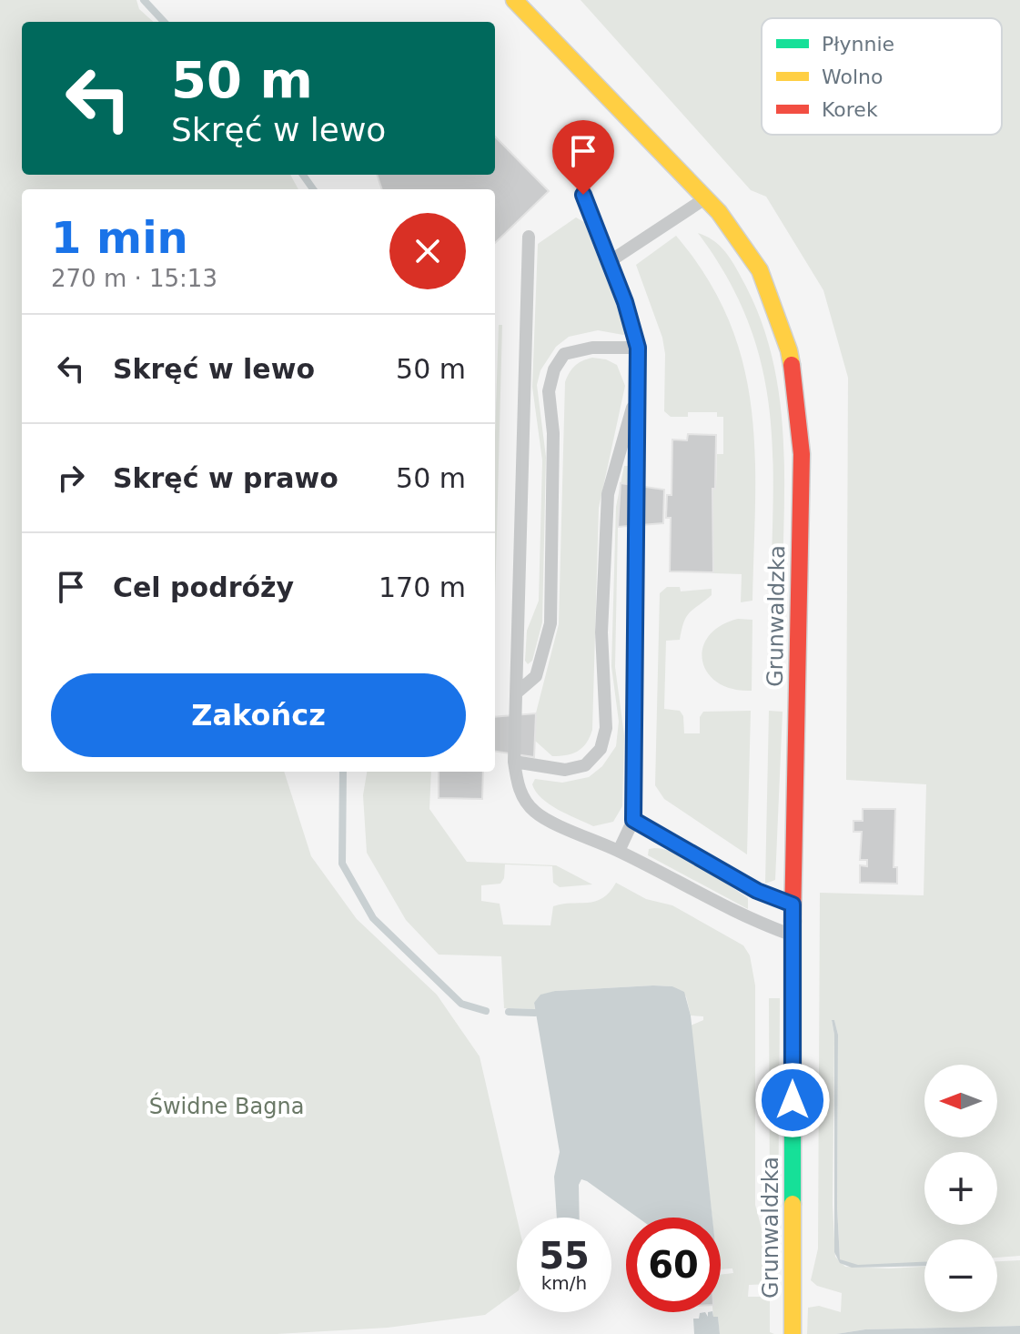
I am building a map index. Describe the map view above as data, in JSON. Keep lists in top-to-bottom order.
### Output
{
  "streets": {
    "main road": ["Grunwaldzka"]
  },
  "parks": ["Świdne Bagna"],
  "legend": ["Płynnie", "Wolno", "Korek"],
  "north": "left",
  "page": {
    "turn": ["50 m", "Skręć w lewo"],
    "heading": ["1 min", "270 m · 15:13"],
    "list": [
      {
        "name": "Skręć w lewo",
        "value": "50 m"
      },
      {
        "name": "Skręć w prawo",
        "value": "50 m"
      },
      {
        "name": "Cel podróży",
        "value": "170 m"
      }
    ],
    "buttons": "Zakończ",
    "map_buttons": ["+", "−"],
    "speed": "55 km/h",
    "limit": "60"
  }
}
